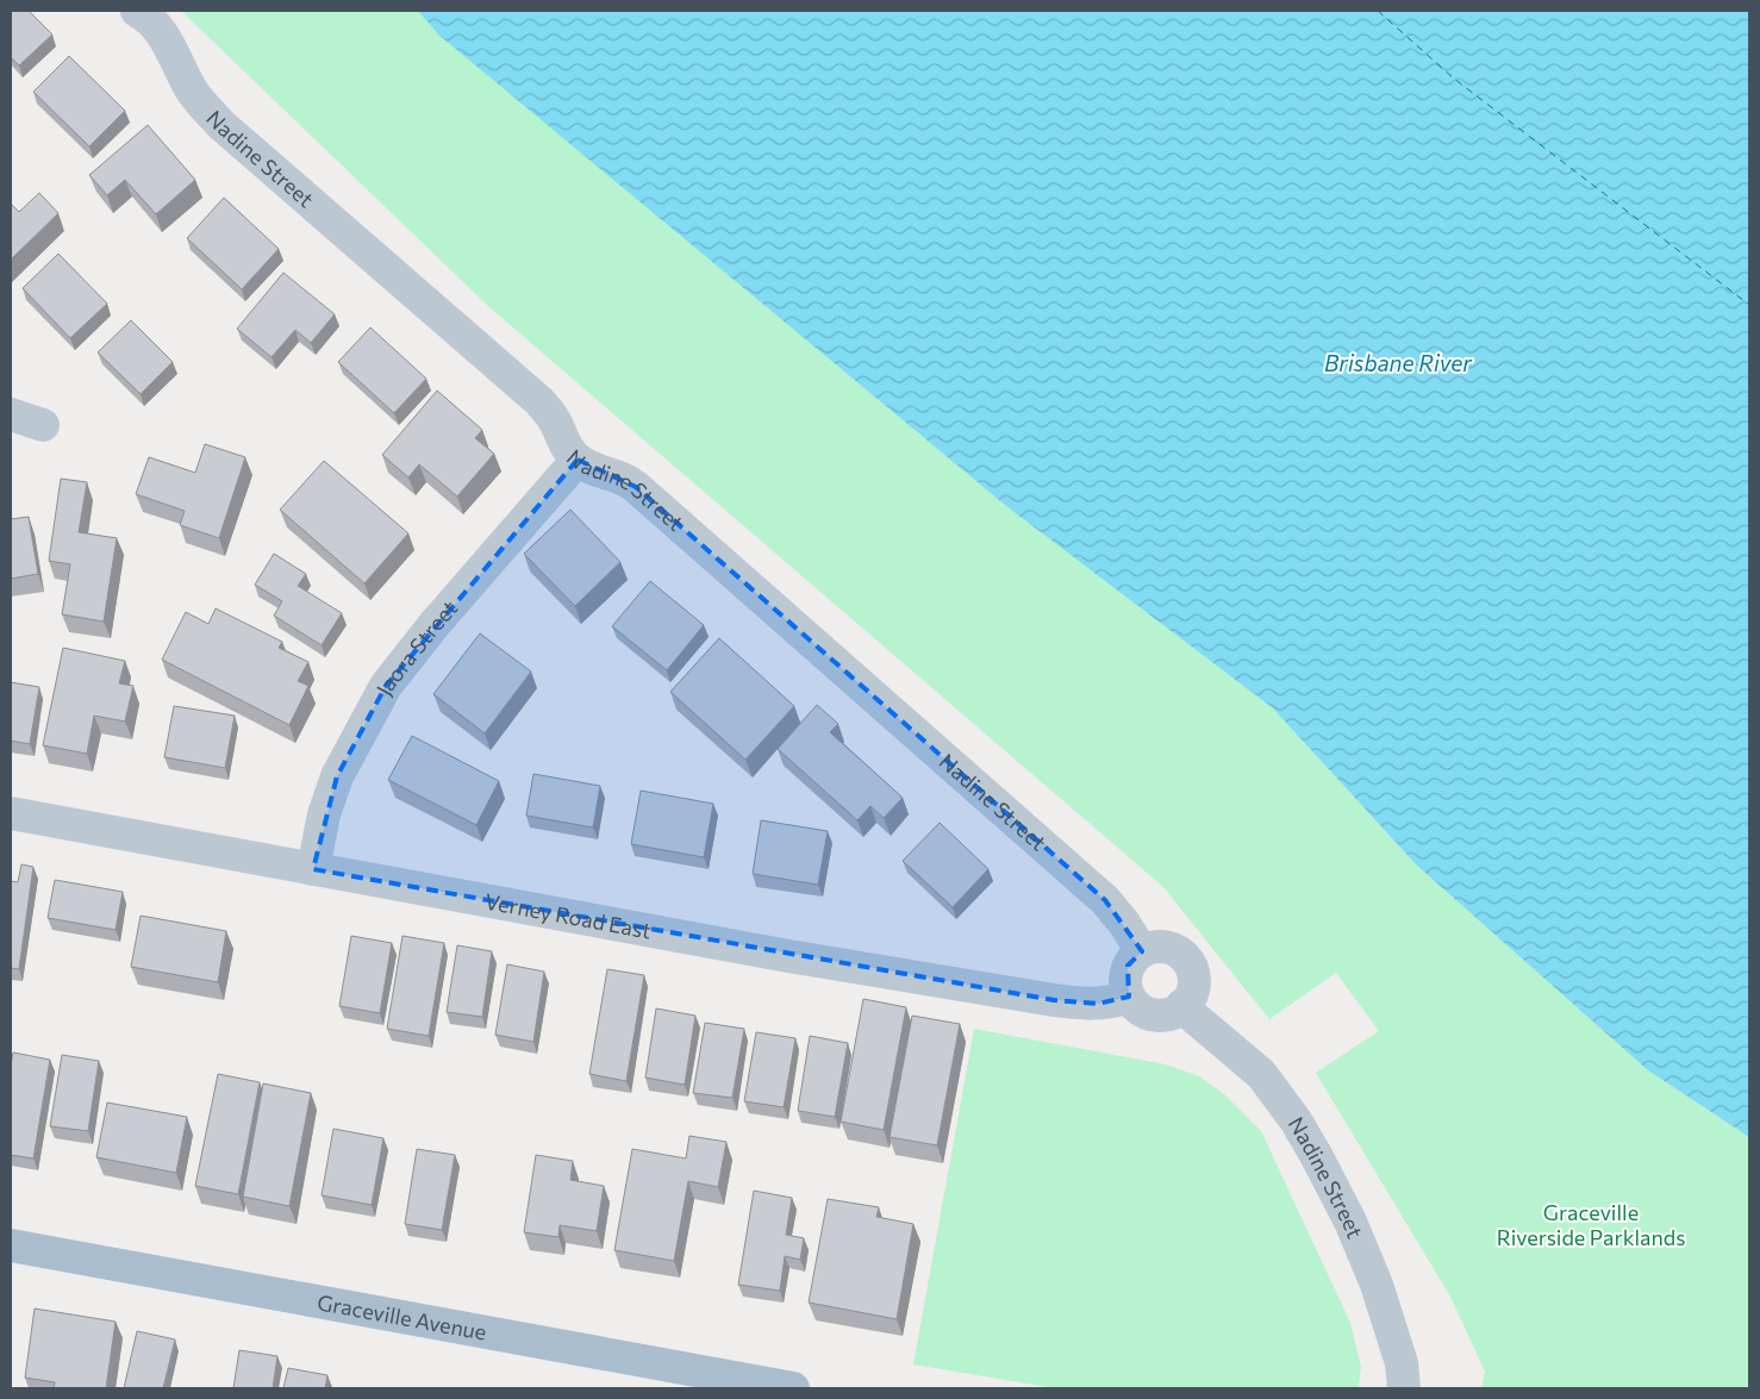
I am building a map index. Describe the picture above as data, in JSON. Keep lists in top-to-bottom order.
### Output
{
  "streets": {
    "main road": ["Graceville Avenue"],
    "street": ["Nadine Street", "Jaora Street", "Verney Road East"]
  },
  "crossings": [
    ["Nadine Street", "Jaora Street"],
    ["Nadine Street", "Verney Road East"],
    ["Jaora Street", "Verney Road East"]
  ],
  "water": ["Brisbane River"],
  "parks": ["Graceville Riverside Parklands"]
}
